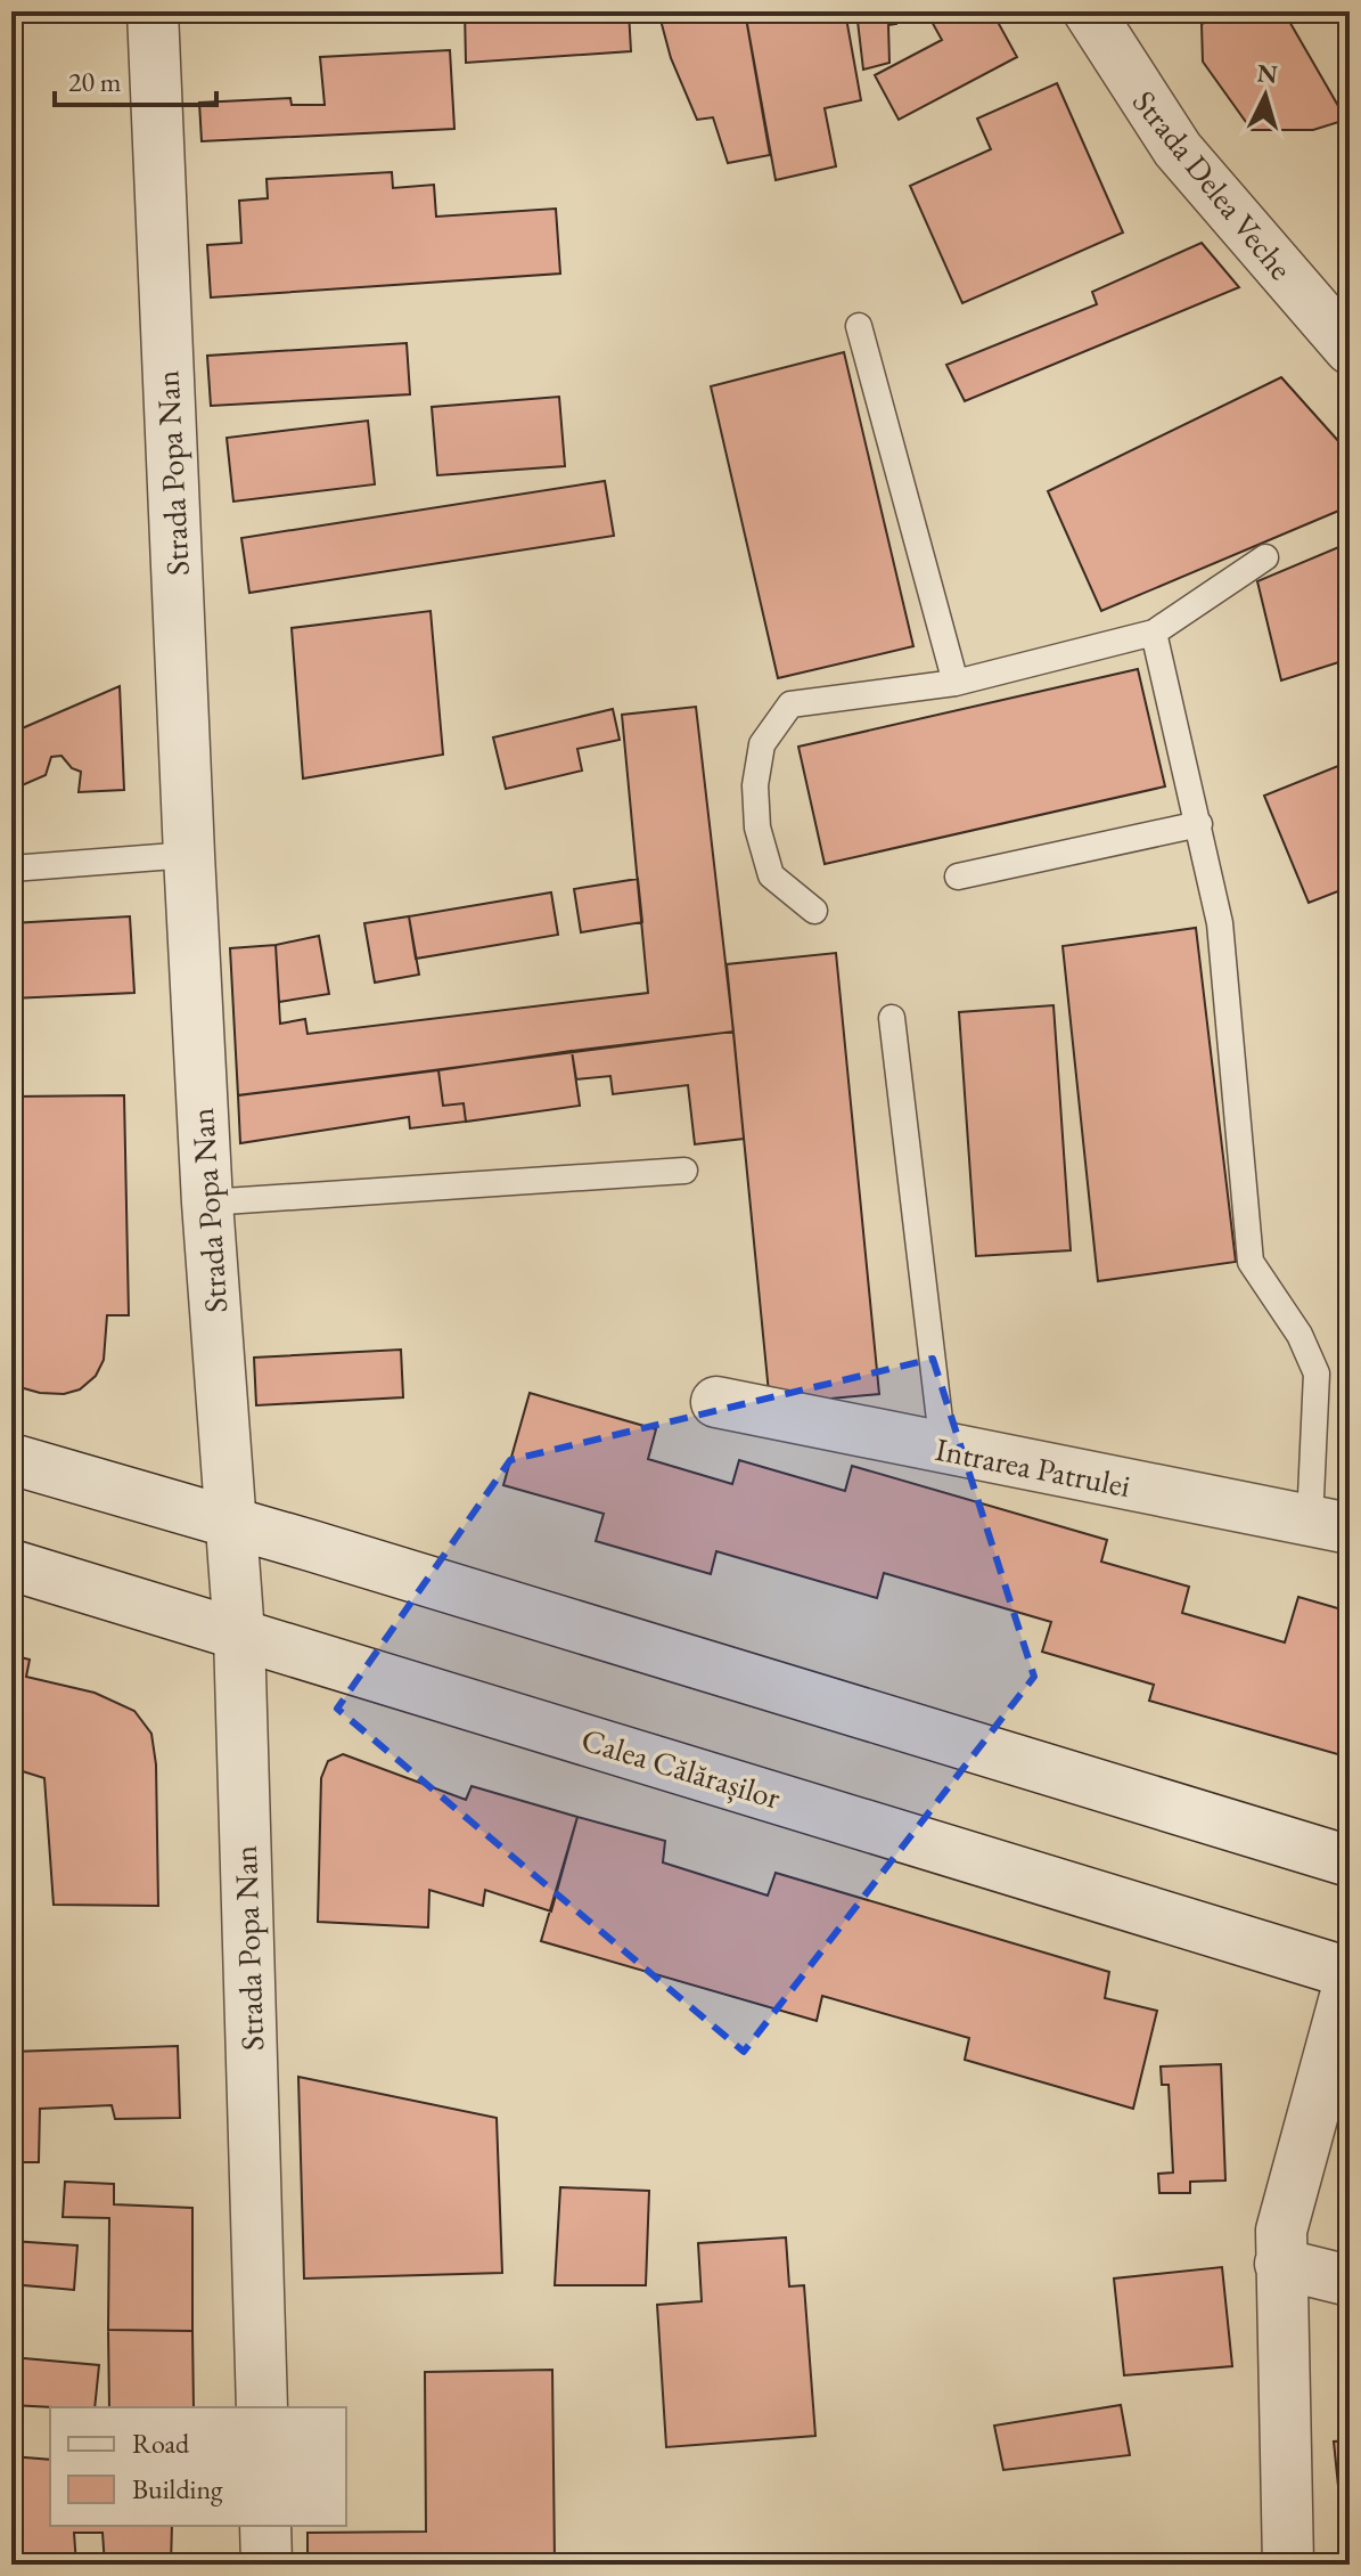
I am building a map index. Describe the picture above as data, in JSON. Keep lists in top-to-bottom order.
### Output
{
  "streets": {
    "street": [
      "Strada Delea Veche",
      "Strada Popa Nan",
      "Intrarea Patrulei",
      "Calea Călărașilor"
    ]
  },
  "crossings": [
    ["Strada Popa Nan", "Calea Călărașilor"]
  ],
  "legend": ["Road", "Building"],
  "scale_bar": "20 m",
  "north": "top"
}
